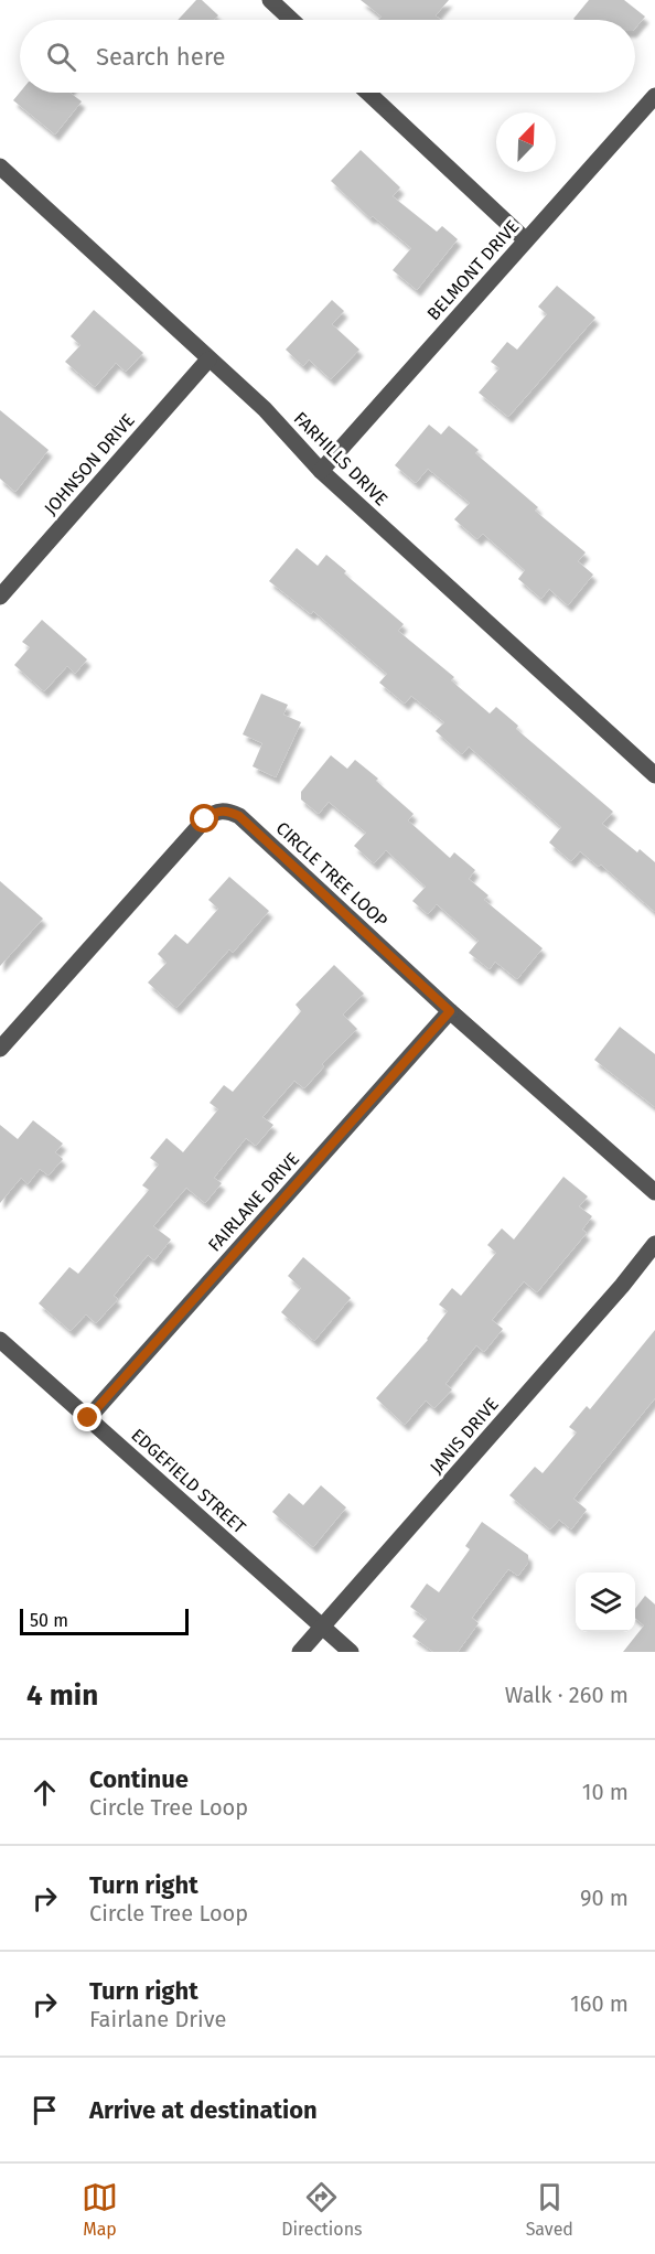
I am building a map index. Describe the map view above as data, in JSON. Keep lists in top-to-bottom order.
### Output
{
  "streets": {
    "street": [
      "BELMONT DRIVE",
      "FARHILLS DRIVE",
      "JOHNSON DRIVE",
      "CIRCLE TREE LOOP",
      "FAIRLANE DRIVE",
      "JANIS DRIVE",
      "EDGEFIELD STREET"
    ]
  },
  "crossings": [
    ["BELMONT DRIVE", "FARHILLS DRIVE"],
    ["FARHILLS DRIVE", "JOHNSON DRIVE"],
    ["CIRCLE TREE LOOP", "FAIRLANE DRIVE"],
    ["FAIRLANE DRIVE", "EDGEFIELD STREET"],
    ["JANIS DRIVE", "EDGEFIELD STREET"]
  ],
  "scale_bar": "50 m",
  "north": "top right",
  "page": {
    "search": "Search here",
    "scale": "50 m",
    "heading": ["4 min", "Walk · 260 m"],
    "list": [
      ["Continue", "Circle Tree Loop", "10 m"],
      ["Turn right", "Circle Tree Loop", "90 m"],
      ["Turn right", "Fairlane Drive", "160 m"],
      "Arrive at destination"
    ],
    "nav": ["Map", "Directions", "Saved"]
  }
}
